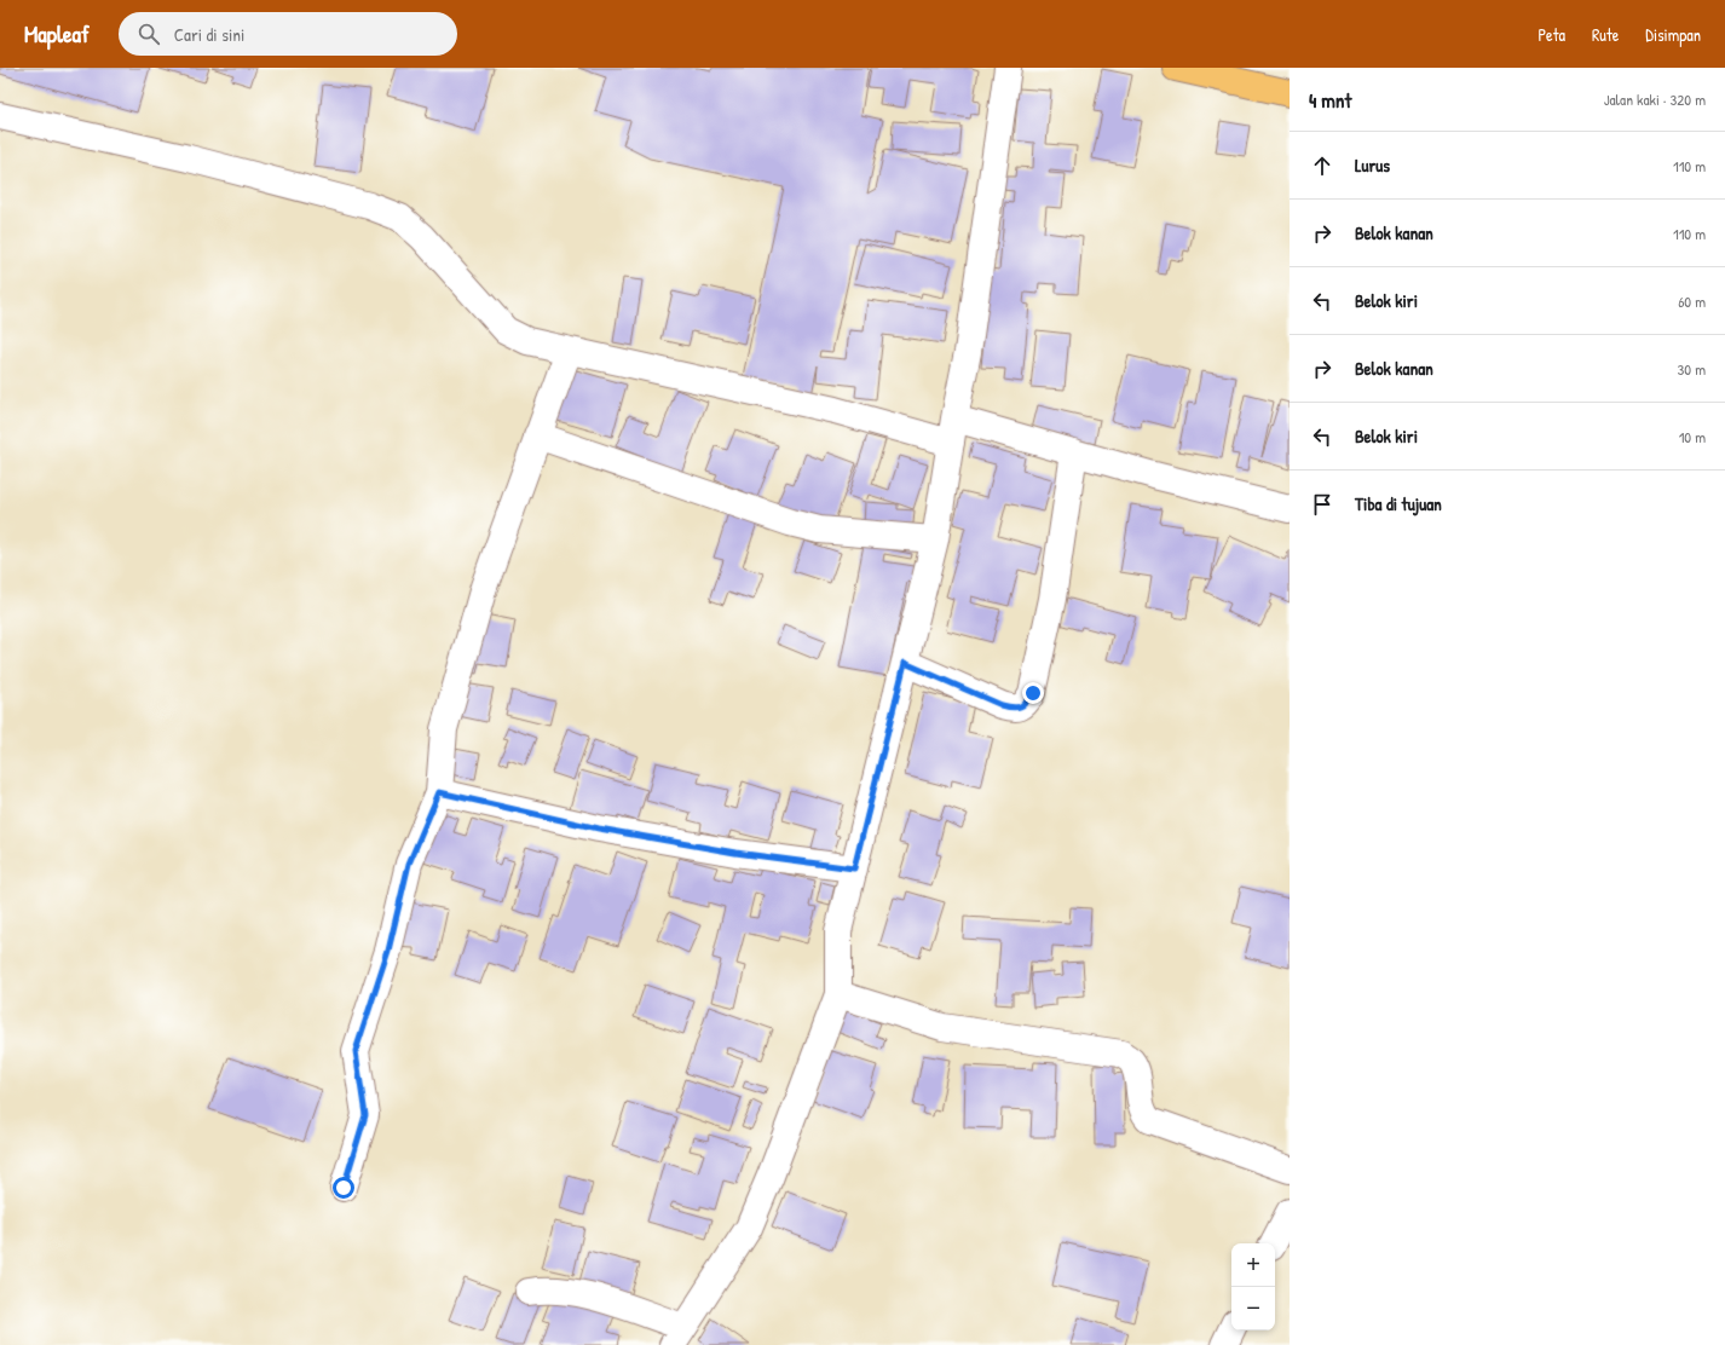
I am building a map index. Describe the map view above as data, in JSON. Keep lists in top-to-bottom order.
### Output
{
  "page": {
    "header": "Mapleaf",
    "search": "Cari di sini",
    "nav": ["Peta", "Rute", "Disimpan"],
    "heading": ["4 mnt", "Jalan kaki · 320 m"],
    "list": [
      ["Lurus", "110 m"],
      ["Belok kanan", "110 m"],
      ["Belok kiri", "60 m"],
      ["Belok kanan", "30 m"],
      ["Belok kiri", "10 m"],
      "Tiba di tujuan"
    ],
    "map_buttons": ["+", "−"]
  }
}
